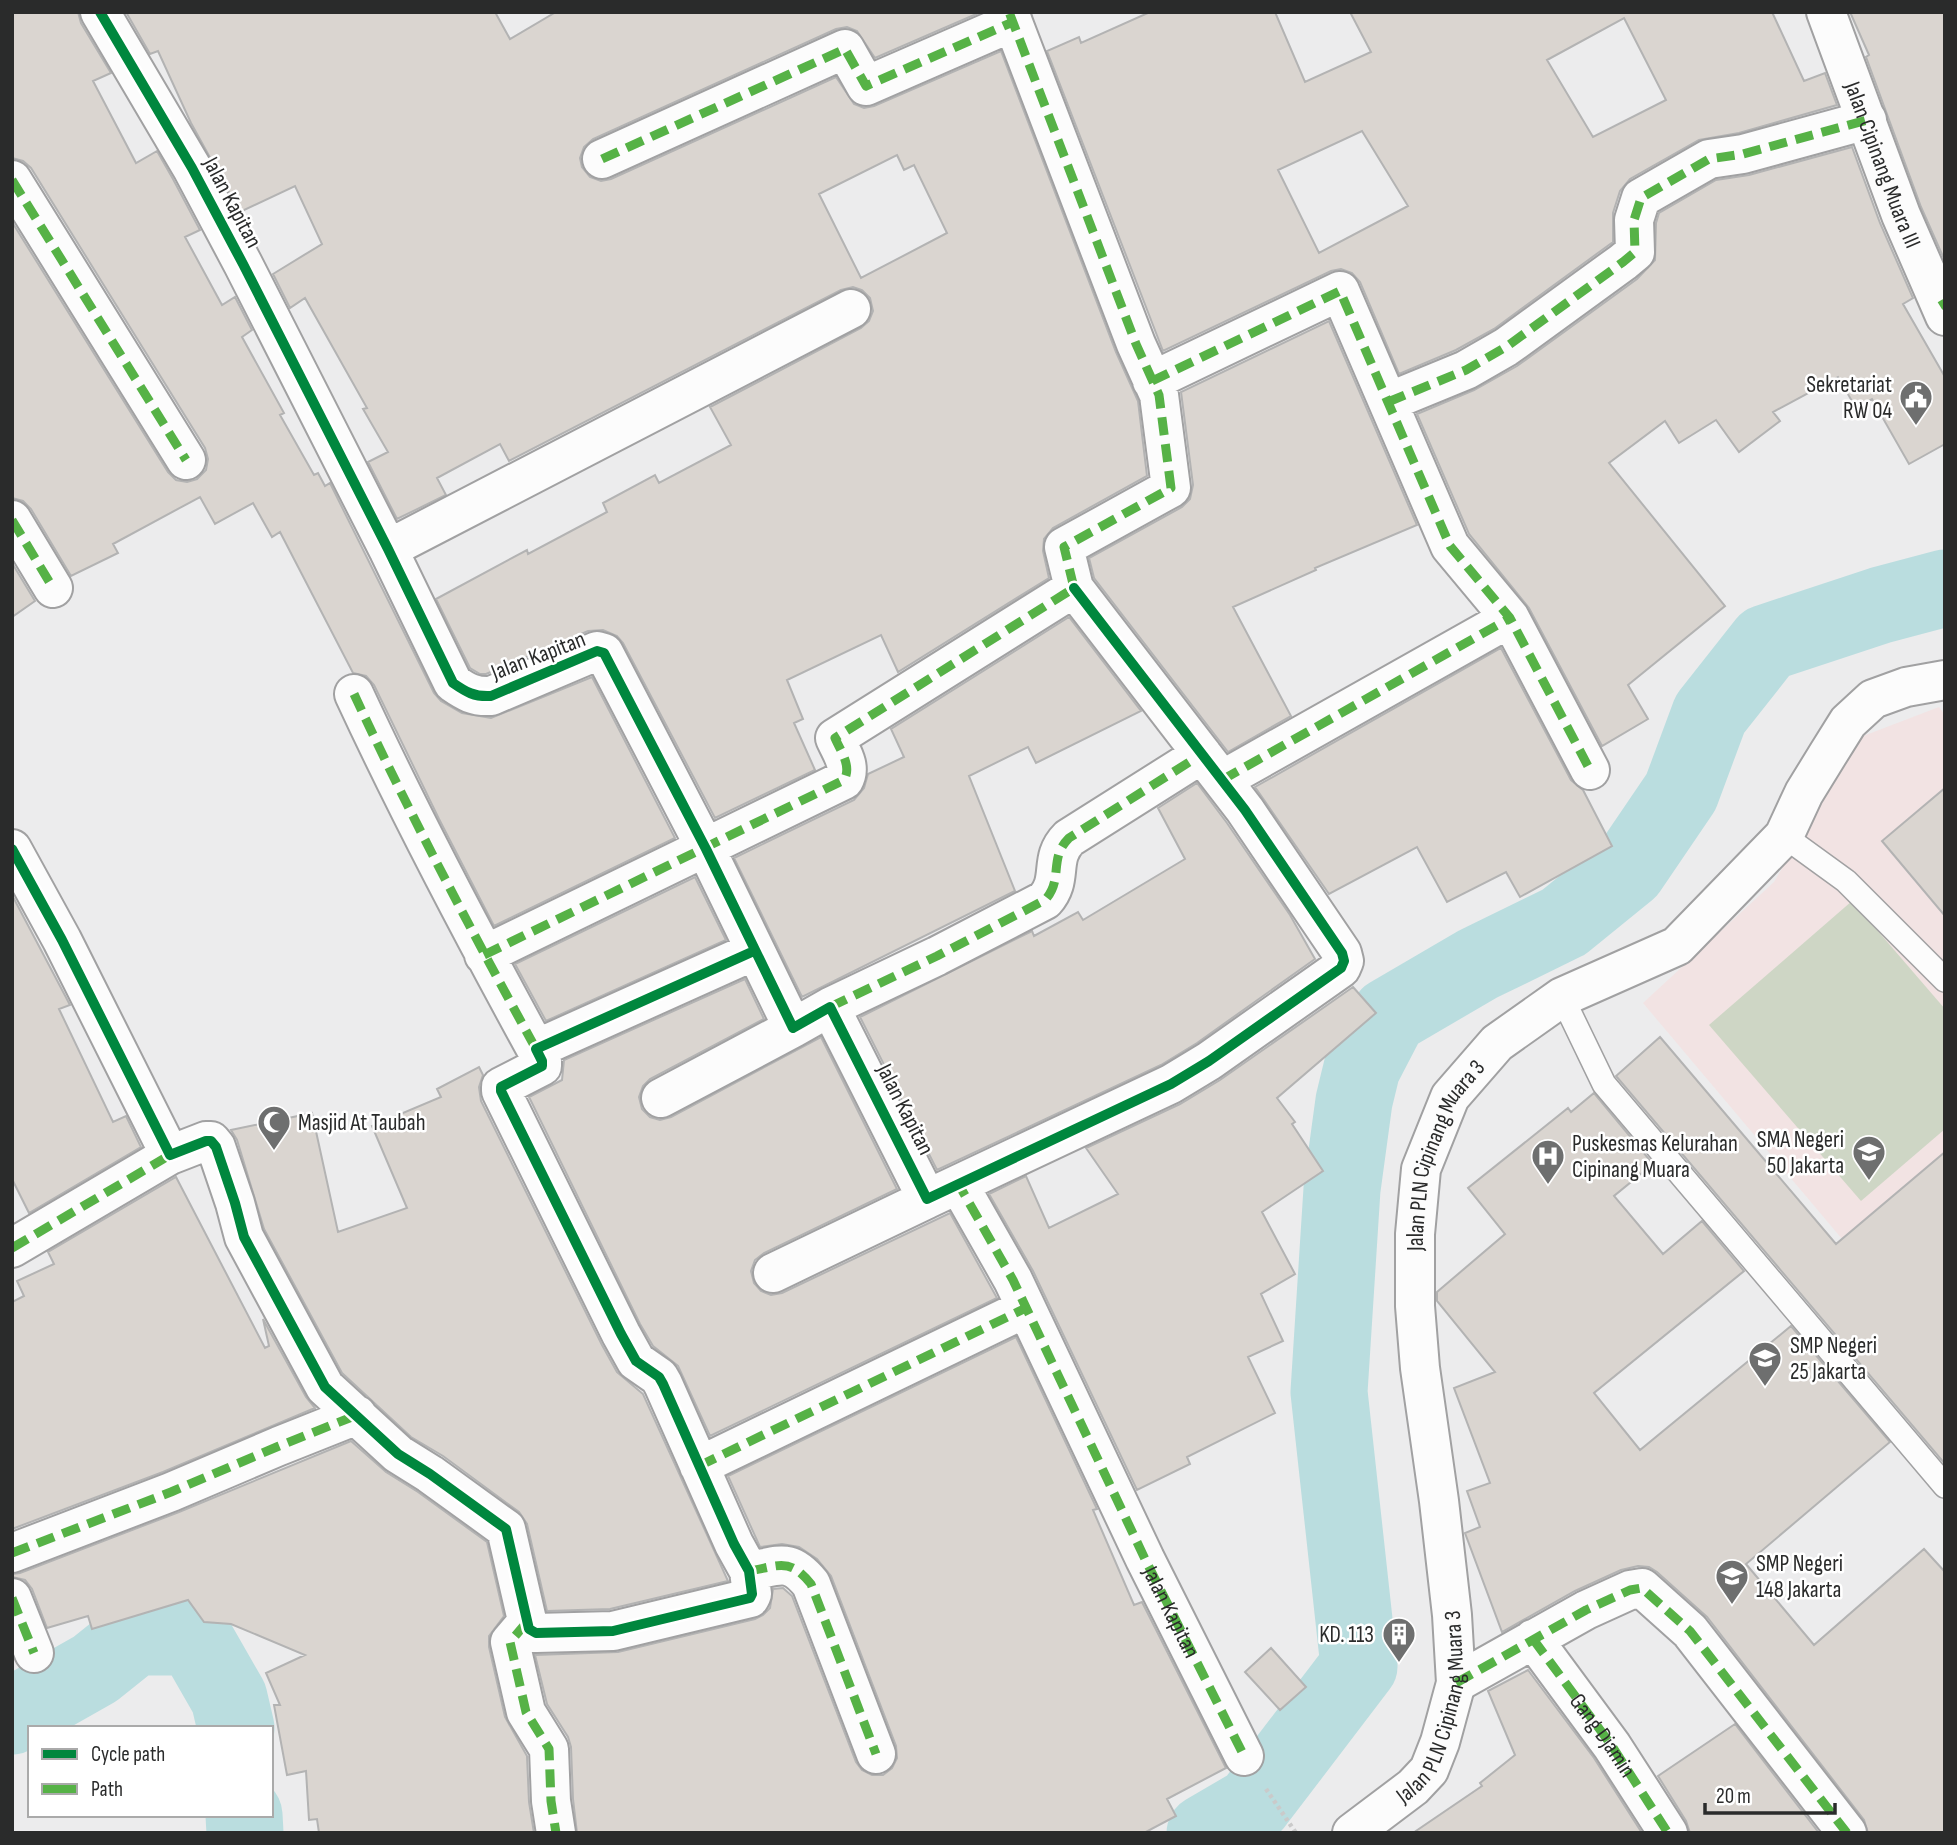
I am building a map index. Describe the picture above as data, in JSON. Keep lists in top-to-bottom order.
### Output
{
  "streets": {
    "street": [
      "Jalan Cipinang Muara III",
      "Jalan Kapitan",
      "Jalan PLN Cipinang Muara 3",
      "Gang Djamin"
    ]
  },
  "places": {
    "public building": ["Sekretariat RW 04"],
    "mosque": ["Masjid At Taubah"],
    "school or university": ["SMA Negeri 50 Jakarta", "SMP Negeri 25 Jakarta", "SMP Negeri 148 Jakarta"],
    "hospital": ["Puskesmas Kelurahan Cipinang Muara"],
    "building": ["KD. 113"]
  },
  "legend": ["Cycle path", "Path"],
  "scale_bar": "20 m"
}
